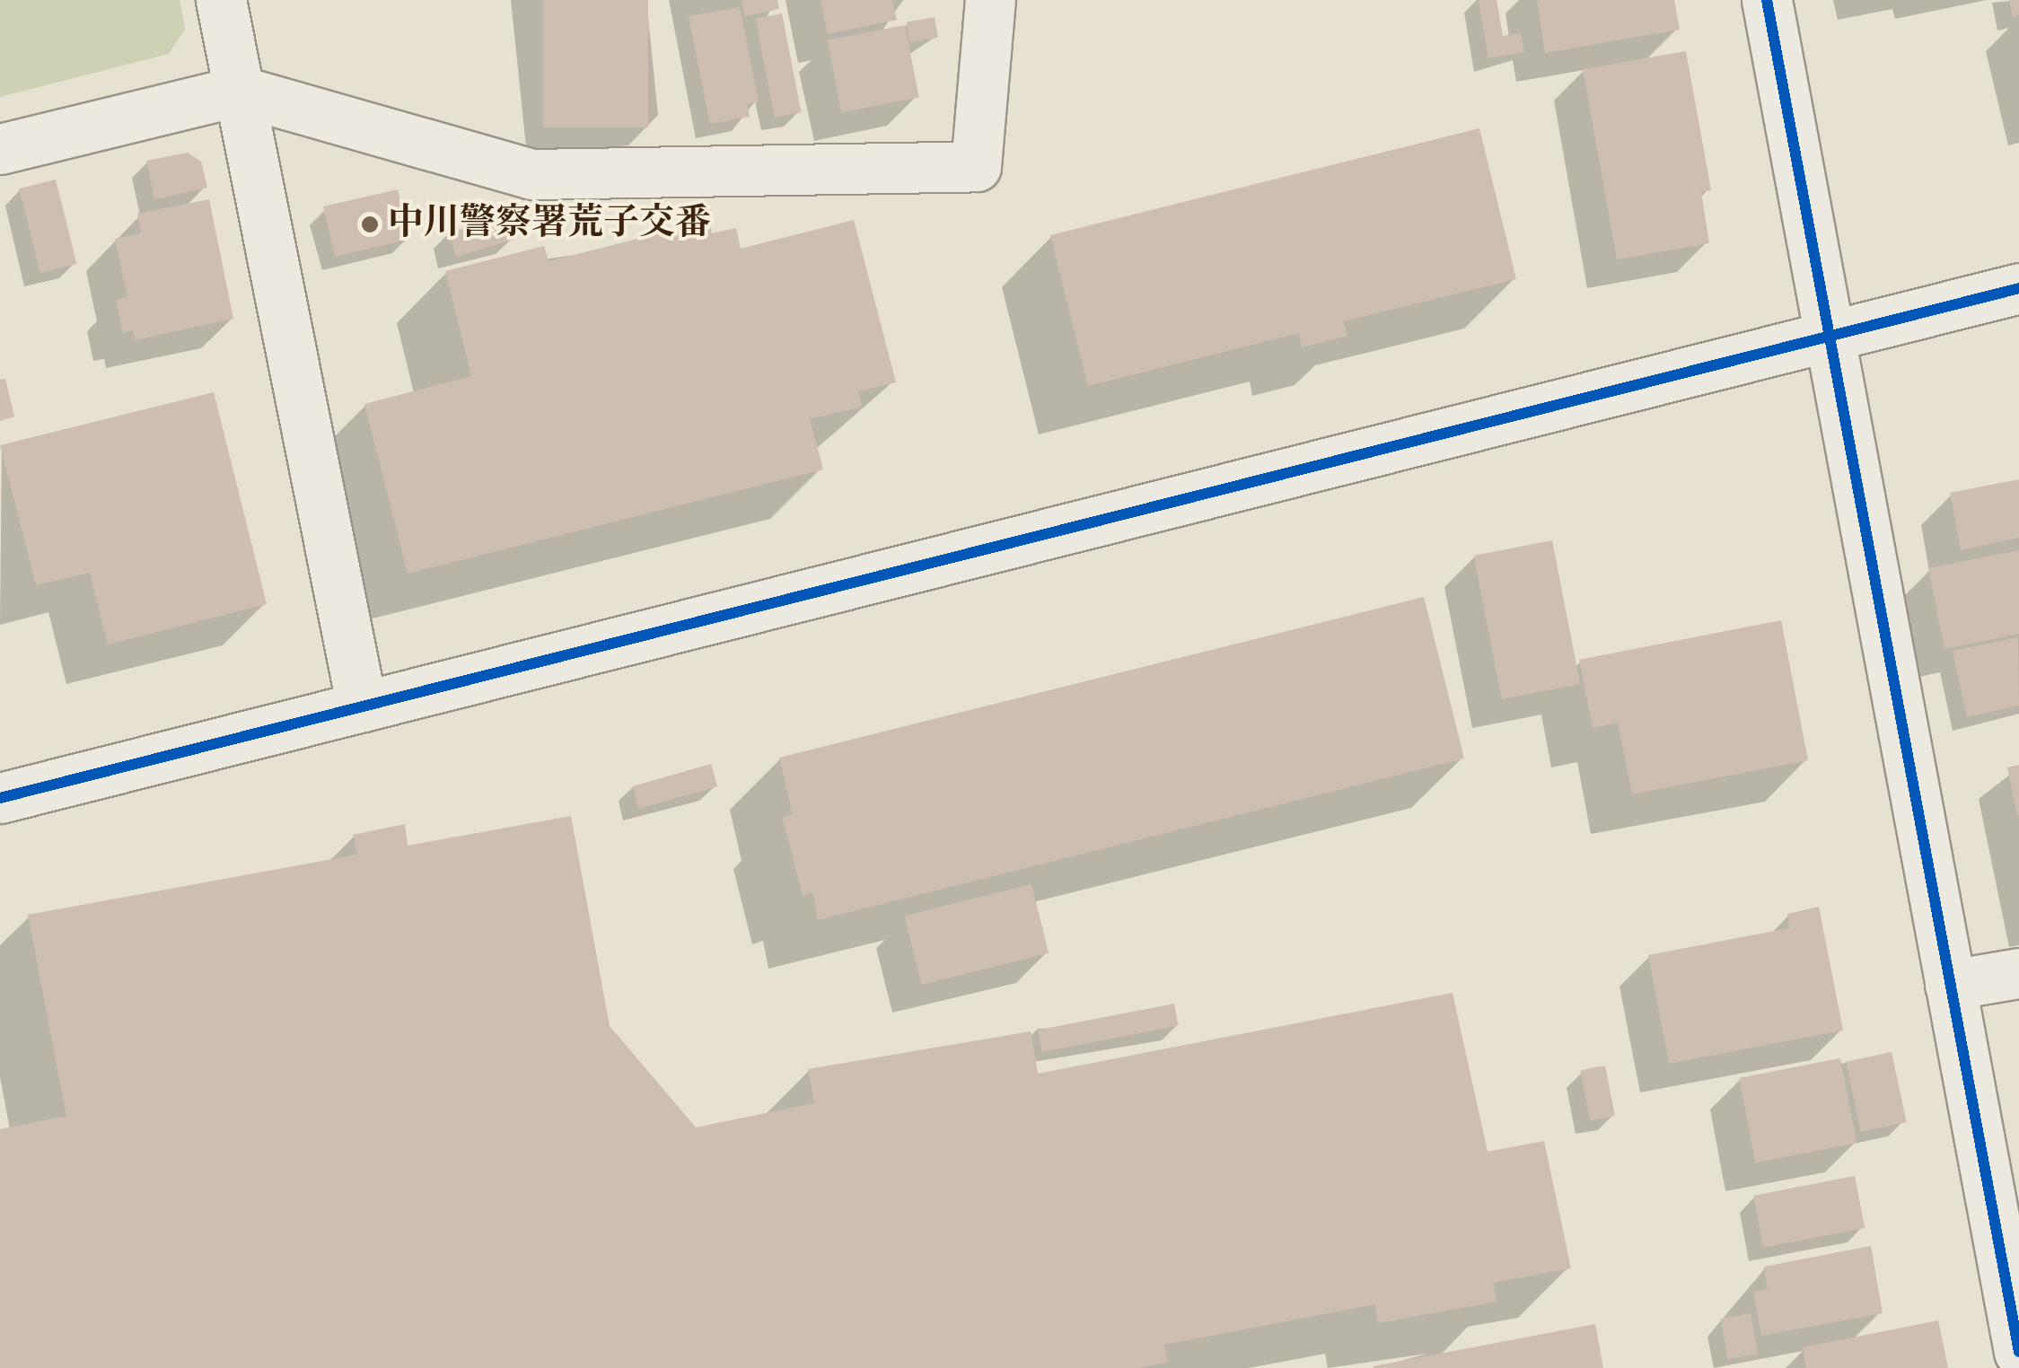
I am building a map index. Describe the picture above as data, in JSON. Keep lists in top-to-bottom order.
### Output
{
  "places": ["中川警察署荒子交番"]
}
